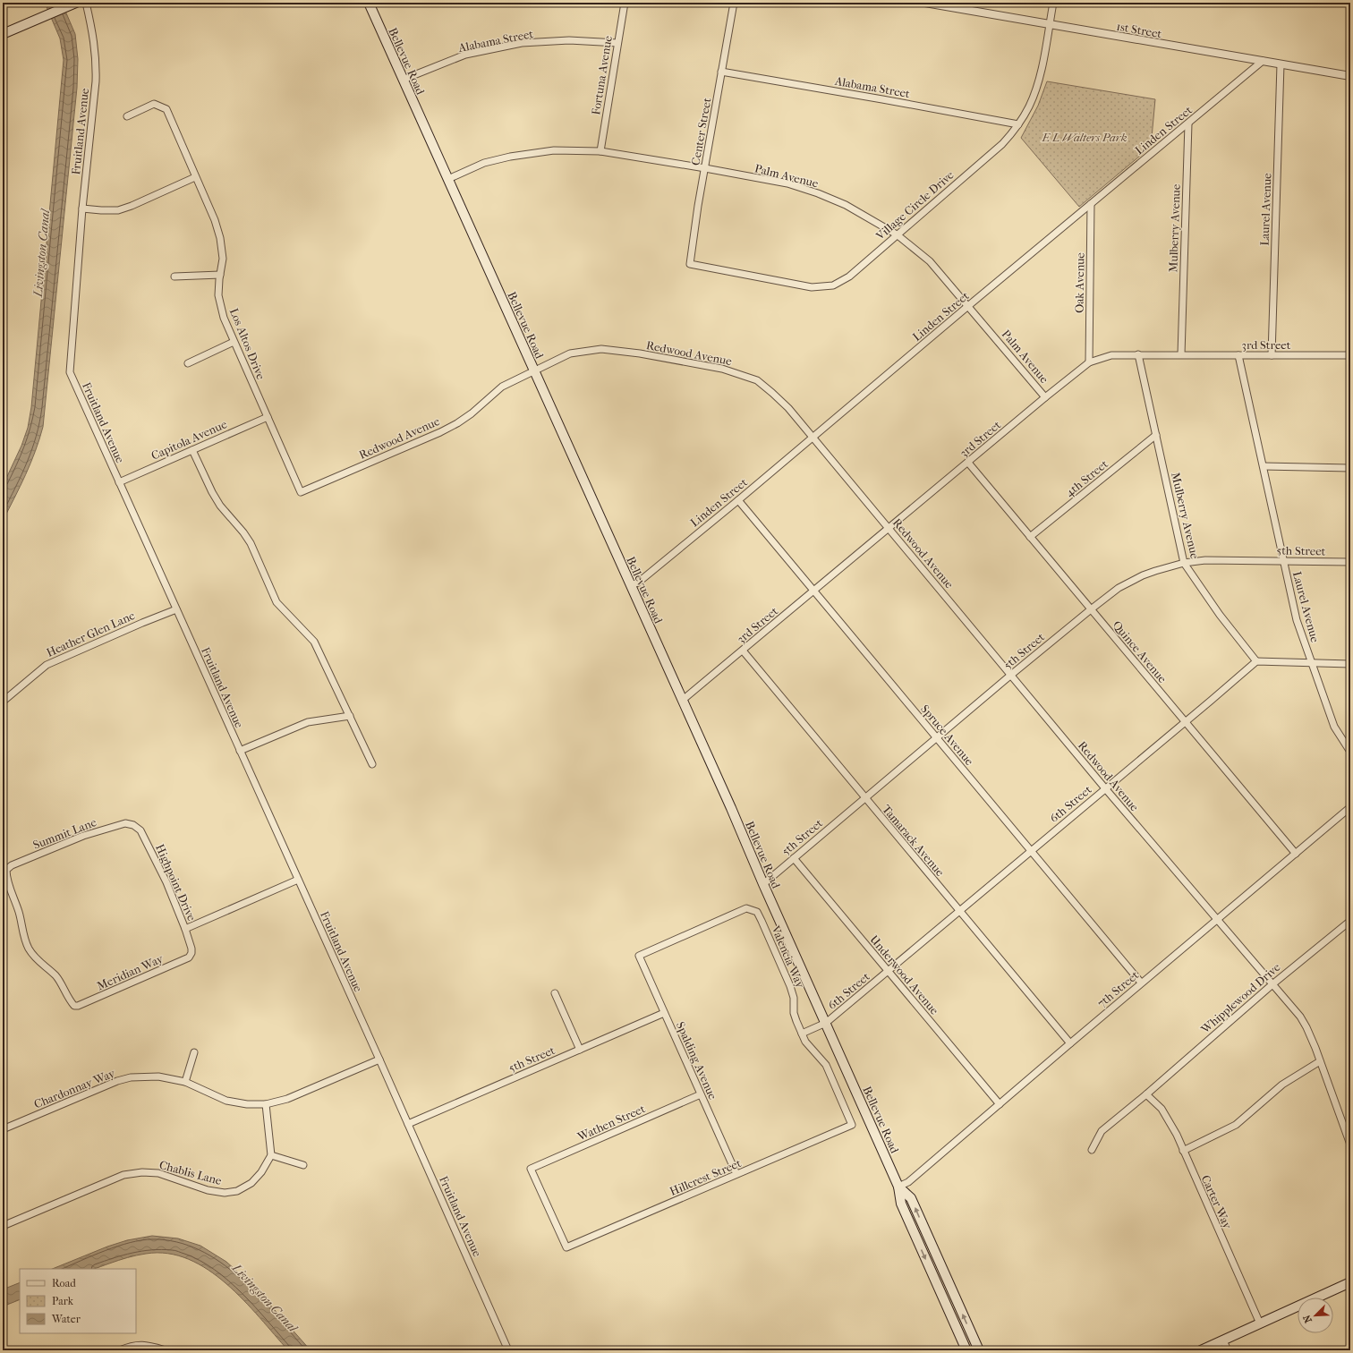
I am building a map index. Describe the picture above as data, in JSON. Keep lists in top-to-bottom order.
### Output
{
  "streets": {
    "main road": ["Bellevue Road"],
    "street": [
      "1st Street",
      "Alabama Street",
      "Fortuna Avenue",
      "Linden Street",
      "Fruitland Avenue",
      "Center Street",
      "Palm Avenue",
      "Village Circle Drive",
      "Laurel Avenue",
      "Mulberry Avenue",
      "Oak Avenue",
      "Los Altos Drive",
      "3rd Street",
      "Redwood Avenue",
      "Capitola Avenue",
      "4th Street",
      "5th Street",
      "Heather Glen Lane",
      "Quince Avenue",
      "Spruce Avenue",
      "6th Street",
      "Summit Lane",
      "Tamarack Avenue",
      "Highpoint Drive",
      "Valencia Way",
      "Meridian Way",
      "Underwood Avenue",
      "7th Street",
      "Whipplewood Drive",
      "Spalding Avenue",
      "Chardonnay Way",
      "Wathen Street",
      "Chablis Lane",
      "Hillcrest Street",
      "Carter Way"
    ]
  },
  "crossings": [
    ["1st Street", "Linden Street"],
    ["1st Street", "Village Circle Drive"],
    ["1st Street", "Laurel Avenue"],
    ["Alabama Street", "Bellevue Road"],
    ["Alabama Street", "Fortuna Avenue"],
    ["Alabama Street", "Center Street"],
    ["Alabama Street", "Village Circle Drive"],
    ["Bellevue Road", "Linden Street"],
    ["Bellevue Road", "Palm Avenue"],
    ["Bellevue Road", "3rd Street"],
    ["Bellevue Road", "Redwood Avenue"],
    ["Bellevue Road", "5th Street"],
    ["Bellevue Road", "6th Street"],
    ["Bellevue Road", "7th Street"],
    ["Fortuna Avenue", "Palm Avenue"],
    ["Linden Street", "Palm Avenue"],
    ["Linden Street", "Mulberry Avenue"],
    ["Linden Street", "Oak Avenue"],
    ["Linden Street", "Redwood Avenue"],
    ["Linden Street", "Spruce Avenue"],
    ["Fruitland Avenue", "Capitola Avenue"],
    ["Fruitland Avenue", "5th Street"],
    ["Fruitland Avenue", "Heather Glen Lane"],
    ["Fruitland Avenue", "Chardonnay Way"],
    ["Center Street", "Palm Avenue"],
    ["Center Street", "Village Circle Drive"],
    ["Palm Avenue", "Village Circle Drive"],
    ["Palm Avenue", "3rd Street"],
    ["Laurel Avenue", "3rd Street"],
    ["Laurel Avenue", "5th Street"],
    ["Mulberry Avenue", "3rd Street"],
    ["Mulberry Avenue", "4th Street"],
    ["Mulberry Avenue", "5th Street"],
    ["Mulberry Avenue", "6th Street"],
    ["Oak Avenue", "3rd Street"],
    ["Los Altos Drive", "Redwood Avenue"],
    ["Los Altos Drive", "Capitola Avenue"],
    ["3rd Street", "Redwood Avenue"],
    ["3rd Street", "Quince Avenue"],
    ["3rd Street", "Spruce Avenue"],
    ["3rd Street", "Tamarack Avenue"],
    ["Redwood Avenue", "5th Street"],
    ["Redwood Avenue", "6th Street"],
    ["Redwood Avenue", "7th Street"],
    ["Redwood Avenue", "Whipplewood Drive"],
    ["4th Street", "Quince Avenue"],
    ["5th Street", "Quince Avenue"],
    ["5th Street", "Spruce Avenue"],
    ["5th Street", "Tamarack Avenue"],
    ["5th Street", "Underwood Avenue"],
    ["5th Street", "Spalding Avenue"],
    ["Quince Avenue", "6th Street"],
    ["Quince Avenue", "7th Street"],
    ["Spruce Avenue", "6th Street"],
    ["Spruce Avenue", "7th Street"],
    ["6th Street", "Tamarack Avenue"],
    ["6th Street", "Valencia Way"],
    ["6th Street", "Underwood Avenue"],
    ["Summit Lane", "Highpoint Drive"],
    ["Summit Lane", "Meridian Way"],
    ["Tamarack Avenue", "7th Street"],
    ["Highpoint Drive", "Meridian Way"],
    ["Valencia Way", "Spalding Avenue"],
    ["Valencia Way", "Hillcrest Street"],
    ["Underwood Avenue", "7th Street"],
    ["Whipplewood Drive", "Carter Way"],
    ["Spalding Avenue", "Wathen Street"],
    ["Spalding Avenue", "Hillcrest Street"],
    ["Wathen Street", "Hillcrest Street"]
  ],
  "water": ["Livingston Canal"],
  "parks": ["E L Walters Park"],
  "legend": ["Road", "Park", "Water"],
  "north": "bottom left"
}
